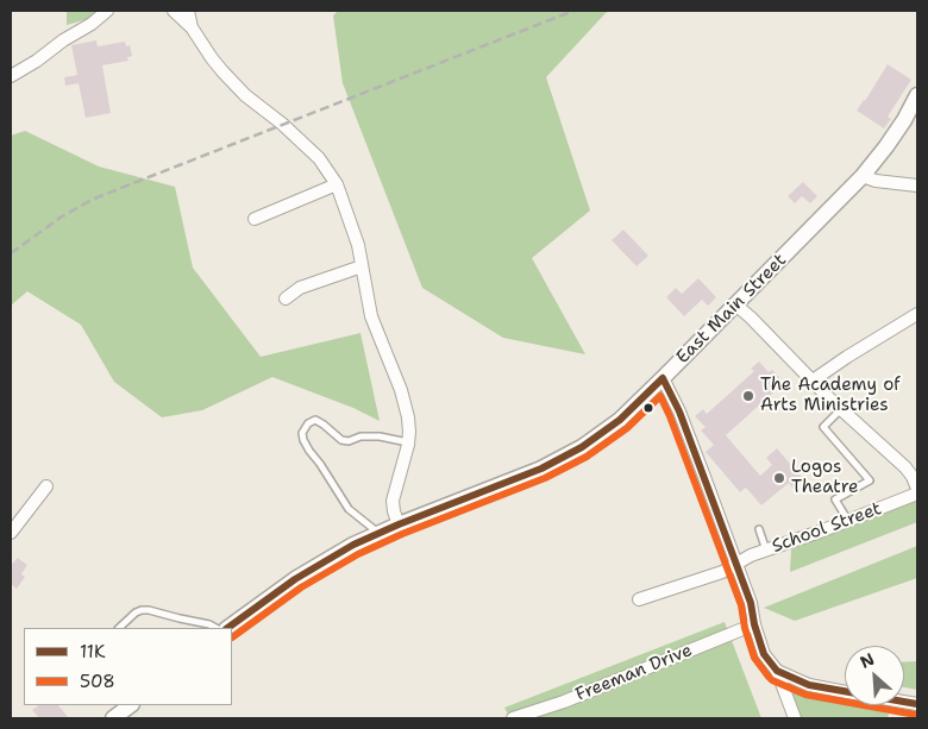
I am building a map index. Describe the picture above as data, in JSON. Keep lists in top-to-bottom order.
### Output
{
  "streets": {
    "street": ["East Main Street", "School Street", "Freeman Drive"]
  },
  "crossings": [
    ["East Main Street", "School Street"]
  ],
  "places": ["The Academy of Arts Ministries", "Logos Theatre"],
  "lines": ["transit line 11K", "transit line 508"],
  "legend": ["11K", "508"],
  "north": "top left"
}
